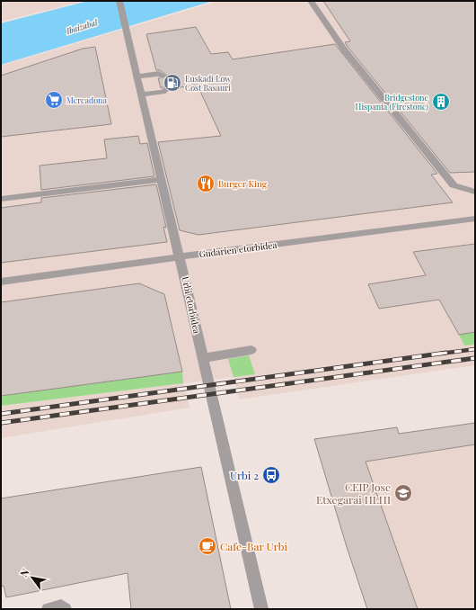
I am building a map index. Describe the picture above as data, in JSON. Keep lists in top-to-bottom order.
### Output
{
  "streets": {
    "street": ["Gudarien etorbidea", "Urbi etorbidea"]
  },
  "crossings": [
    ["Gudarien etorbidea", "Urbi etorbidea"]
  ],
  "water": ["Ibaizabal"],
  "places": {
    "fuel station": ["Euskadi Low Cost Basauri"],
    "supermarket": ["Mercadona"],
    "building": ["Bridgestone Hispania (Firestone)"],
    "restaurant": ["Burger King"],
    "bus stop": ["Urbi 2"],
    "school or university": ["CEIP Jose Etxegarai HLHI"],
    "cafe": ["Cafe-Bar Urbi"]
  },
  "north": "top left"
}
